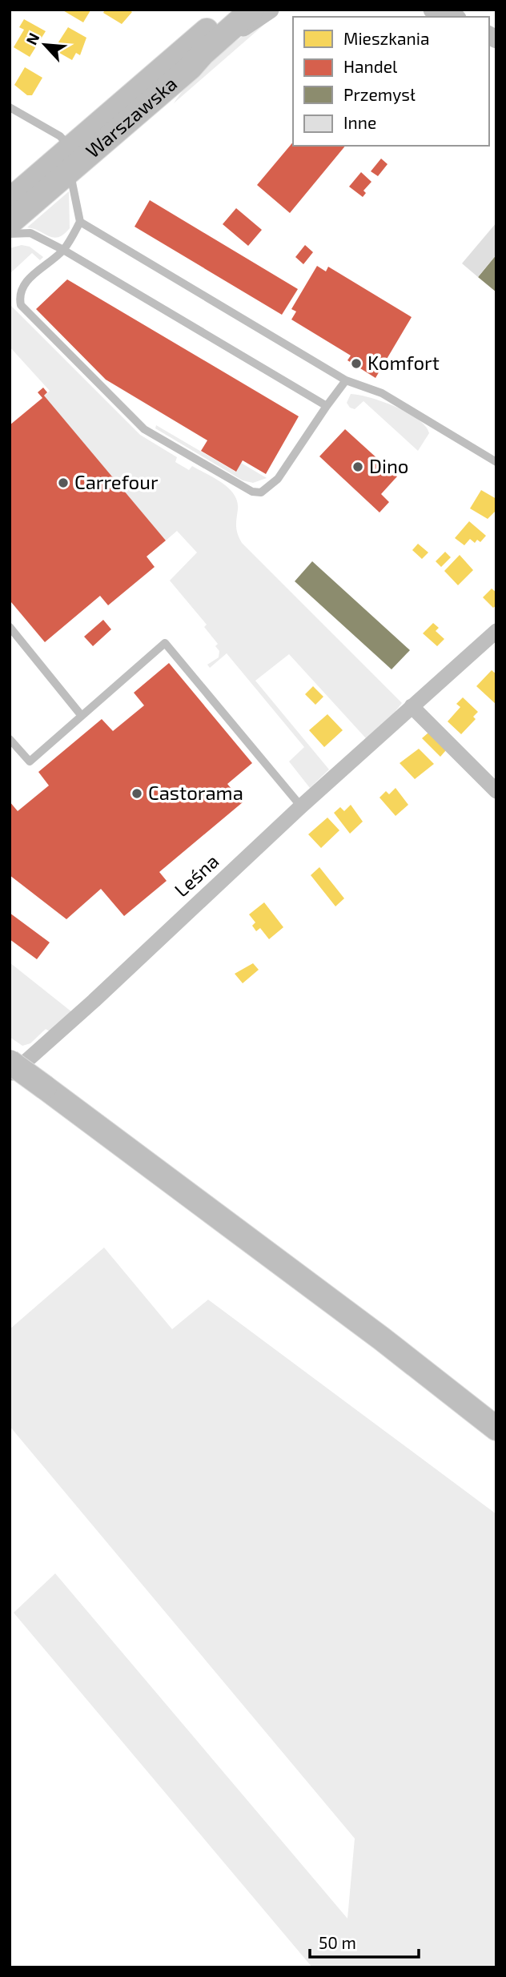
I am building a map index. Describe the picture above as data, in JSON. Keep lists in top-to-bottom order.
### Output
{
  "streets": {
    "main road": ["Warszawska"],
    "street": ["Leśna"]
  },
  "places": [
    "Komfort",
    "Dino",
    "Carrefour",
    "Castorama"
  ],
  "legend": [
    "Mieszkania",
    "Handel",
    "Przemysł",
    "Inne"
  ],
  "scale_bar": "50 m",
  "north": "top left"
}
